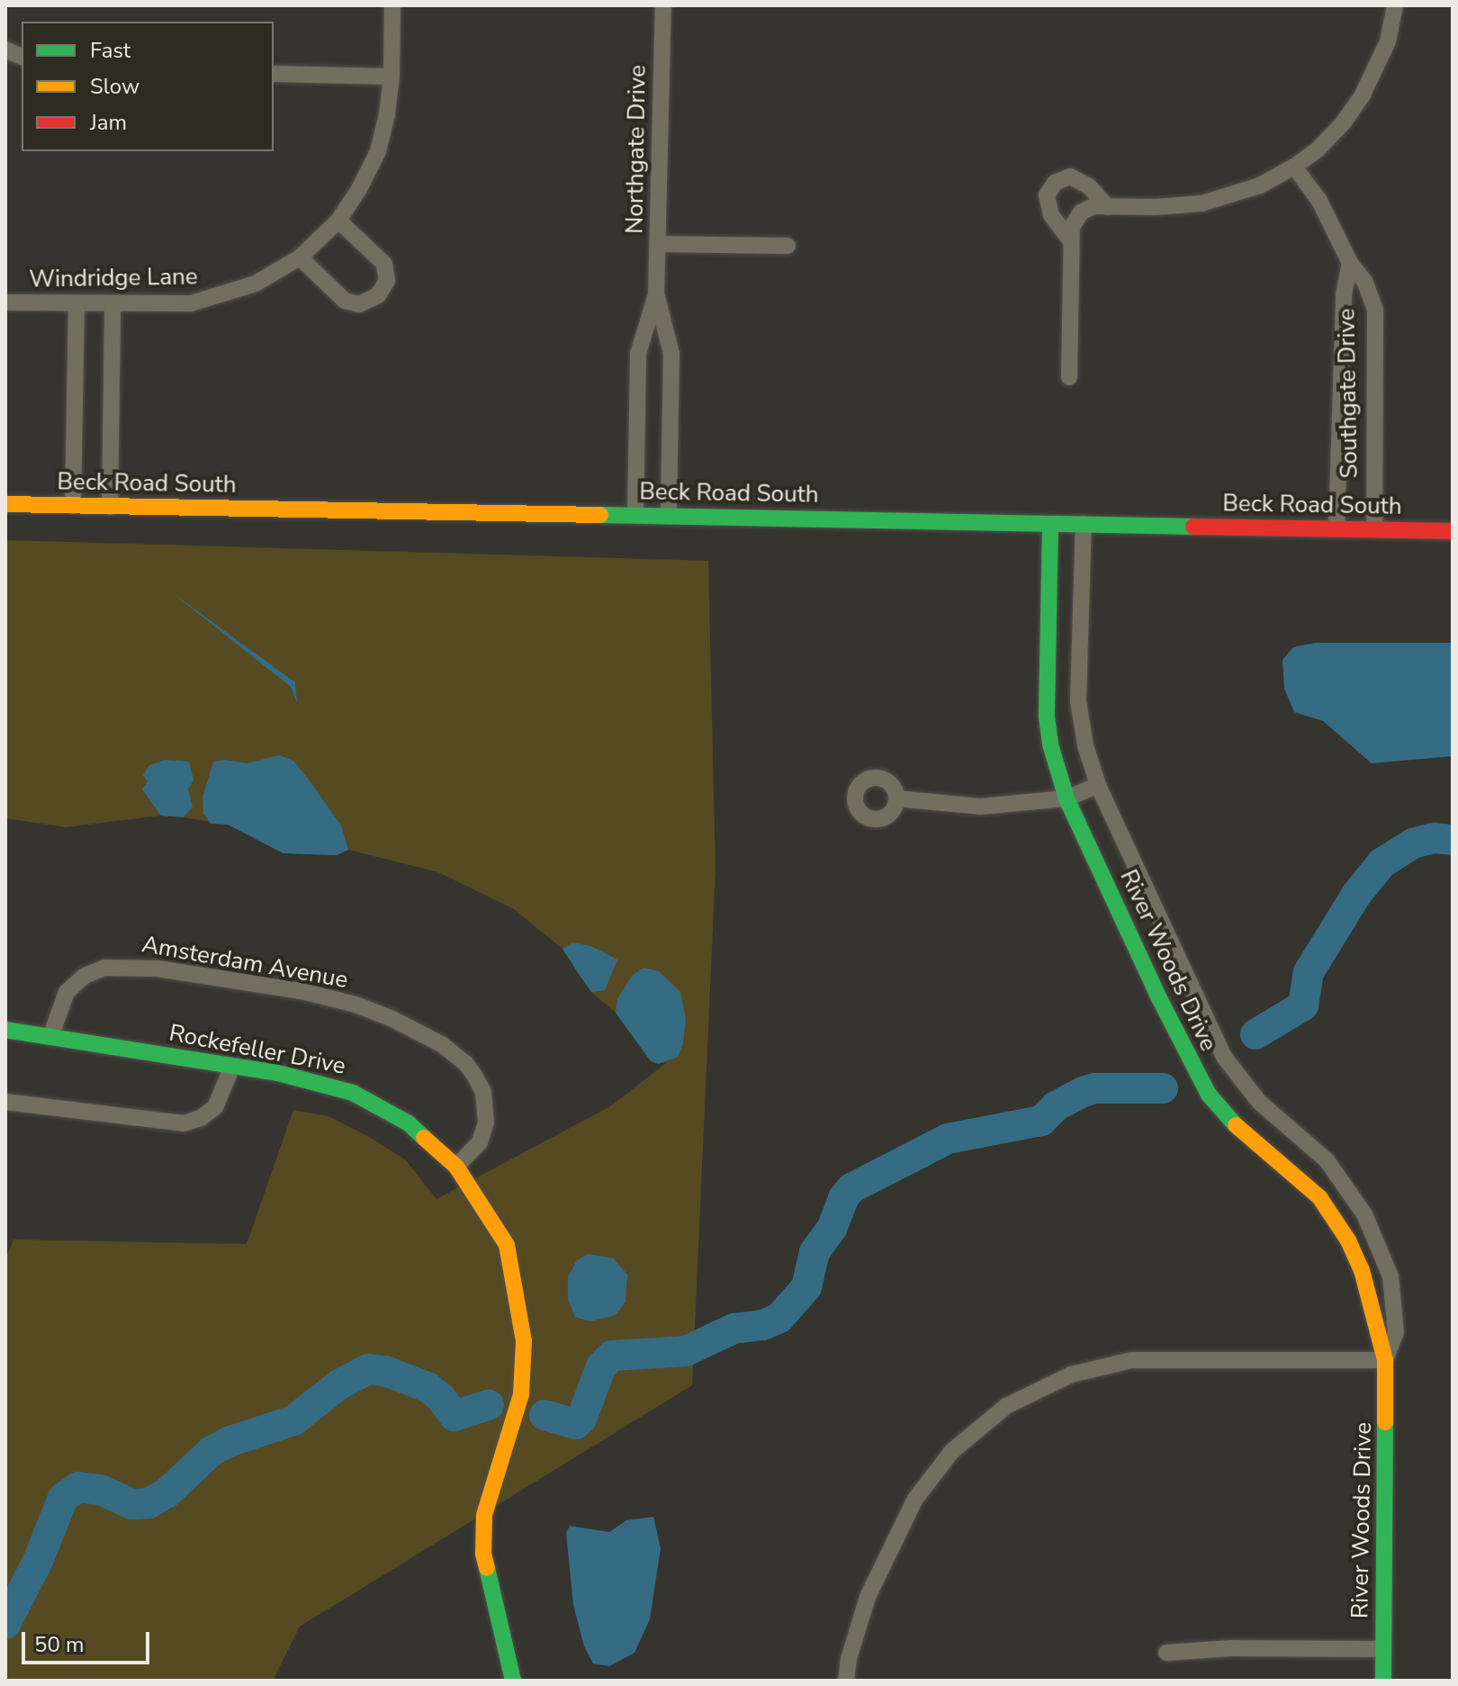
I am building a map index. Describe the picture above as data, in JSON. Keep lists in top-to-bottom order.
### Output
{
  "streets": {
    "street": [
      "Northgate Drive",
      "Windridge Lane",
      "Southgate Drive",
      "Beck Road South",
      "River Woods Drive",
      "Amsterdam Avenue",
      "Rockefeller Drive"
    ]
  },
  "crossings": [
    ["Northgate Drive", "Beck Road South"],
    ["Southgate Drive", "Beck Road South"],
    ["Beck Road South", "River Woods Drive"],
    ["Amsterdam Avenue", "Rockefeller Drive"]
  ],
  "legend": ["Fast", "Slow", "Jam"],
  "scale_bar": "50 m"
}
